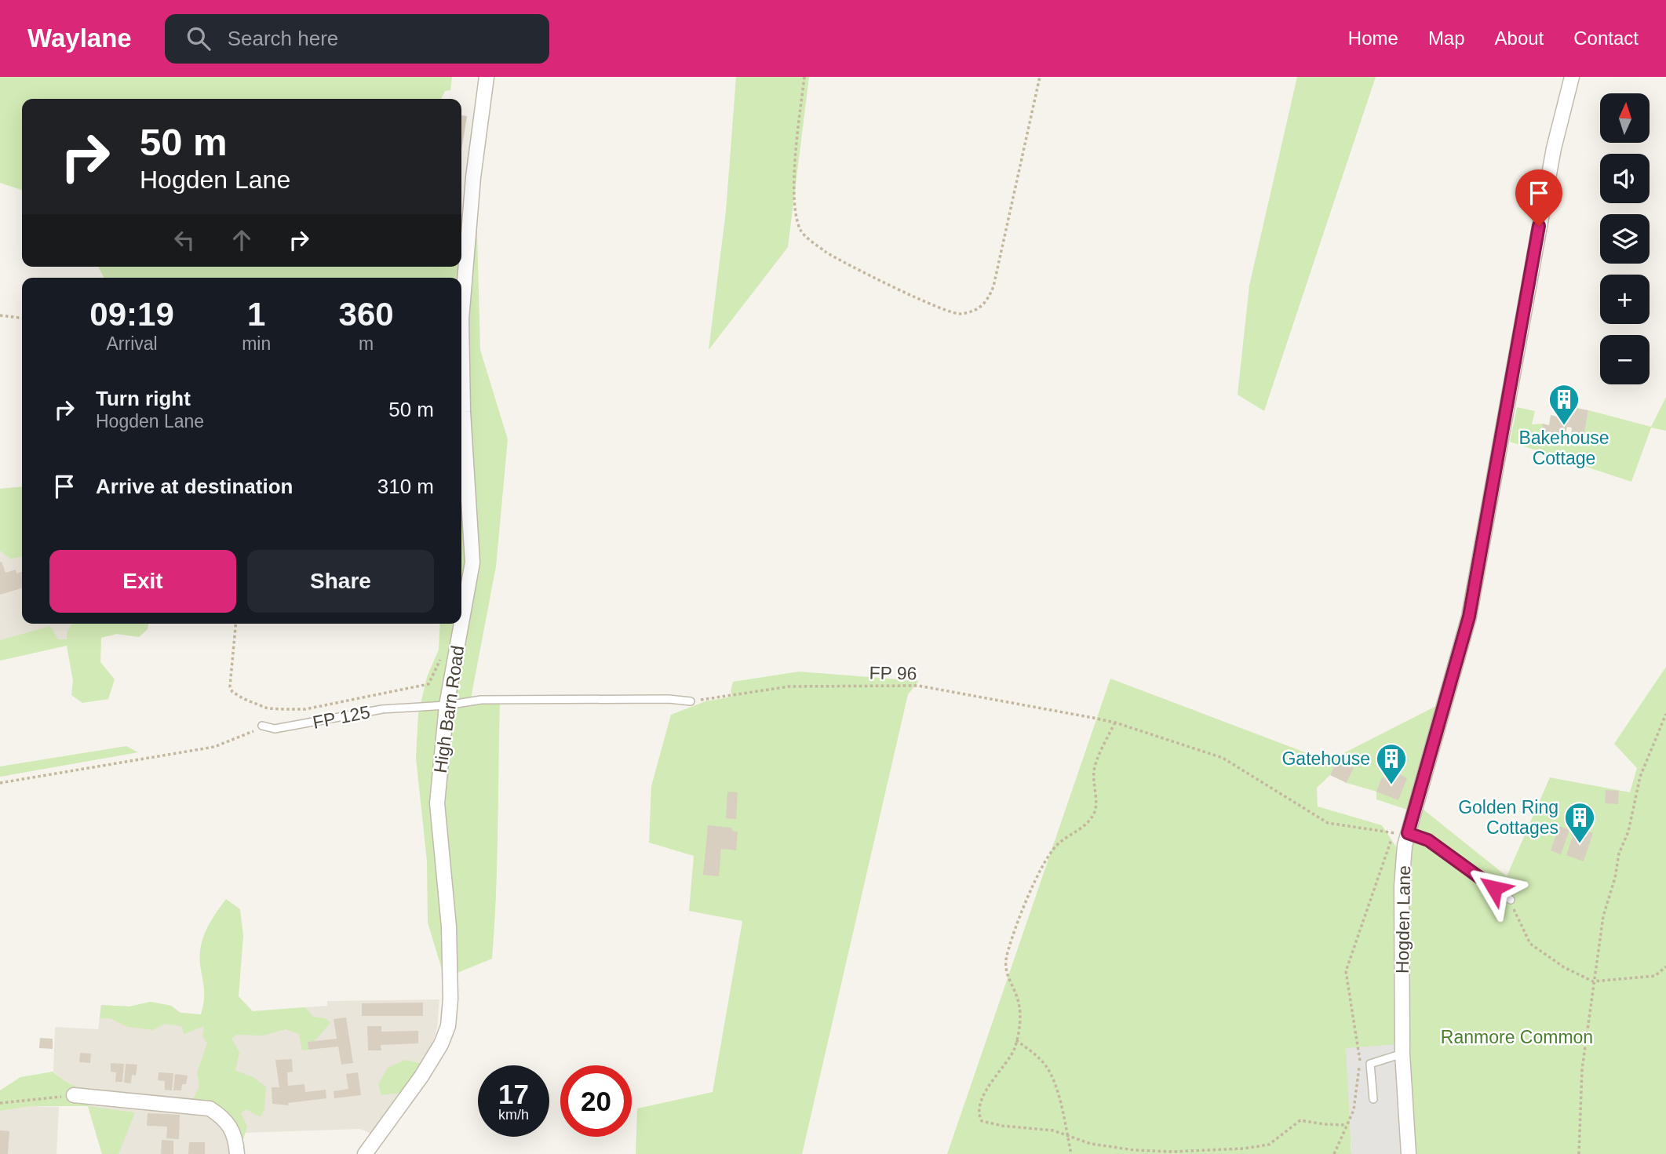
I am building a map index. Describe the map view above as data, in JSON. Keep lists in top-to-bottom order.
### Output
{
  "streets": {
    "street": ["High Barn Road", "Hogden Lane"],
    "lane": ["FP 125"],
    "path": ["FP 96"]
  },
  "crossings": [
    ["FP 96", "FP 125"],
    ["FP 96", "Hogden Lane"],
    ["High Barn Road", "FP 125"]
  ],
  "parks": ["Ranmore Common"],
  "places": {
    "building": ["Bakehouse Cottage", "Gatehouse", "Golden Ring Cottages"]
  },
  "north": "top",
  "page": {
    "header": "Waylane",
    "search": "Search here",
    "nav": [
      "Home",
      "Map",
      "About",
      "Contact"
    ],
    "map_buttons": ["+", "−"],
    "turn": ["50 m", "Hogden Lane"],
    "eta": [
      "09:19",
      "Arrival",
      "1",
      "min",
      "360",
      "m"
    ],
    "list": [
      {
        "name": "Turn right",
        "note": "Hogden Lane",
        "value": "50 m"
      },
      {
        "name": "Arrive at destination",
        "value": "310 m"
      }
    ],
    "buttons": ["Exit", "Share"],
    "speed": "17 km/h",
    "limit": "20"
  }
}
